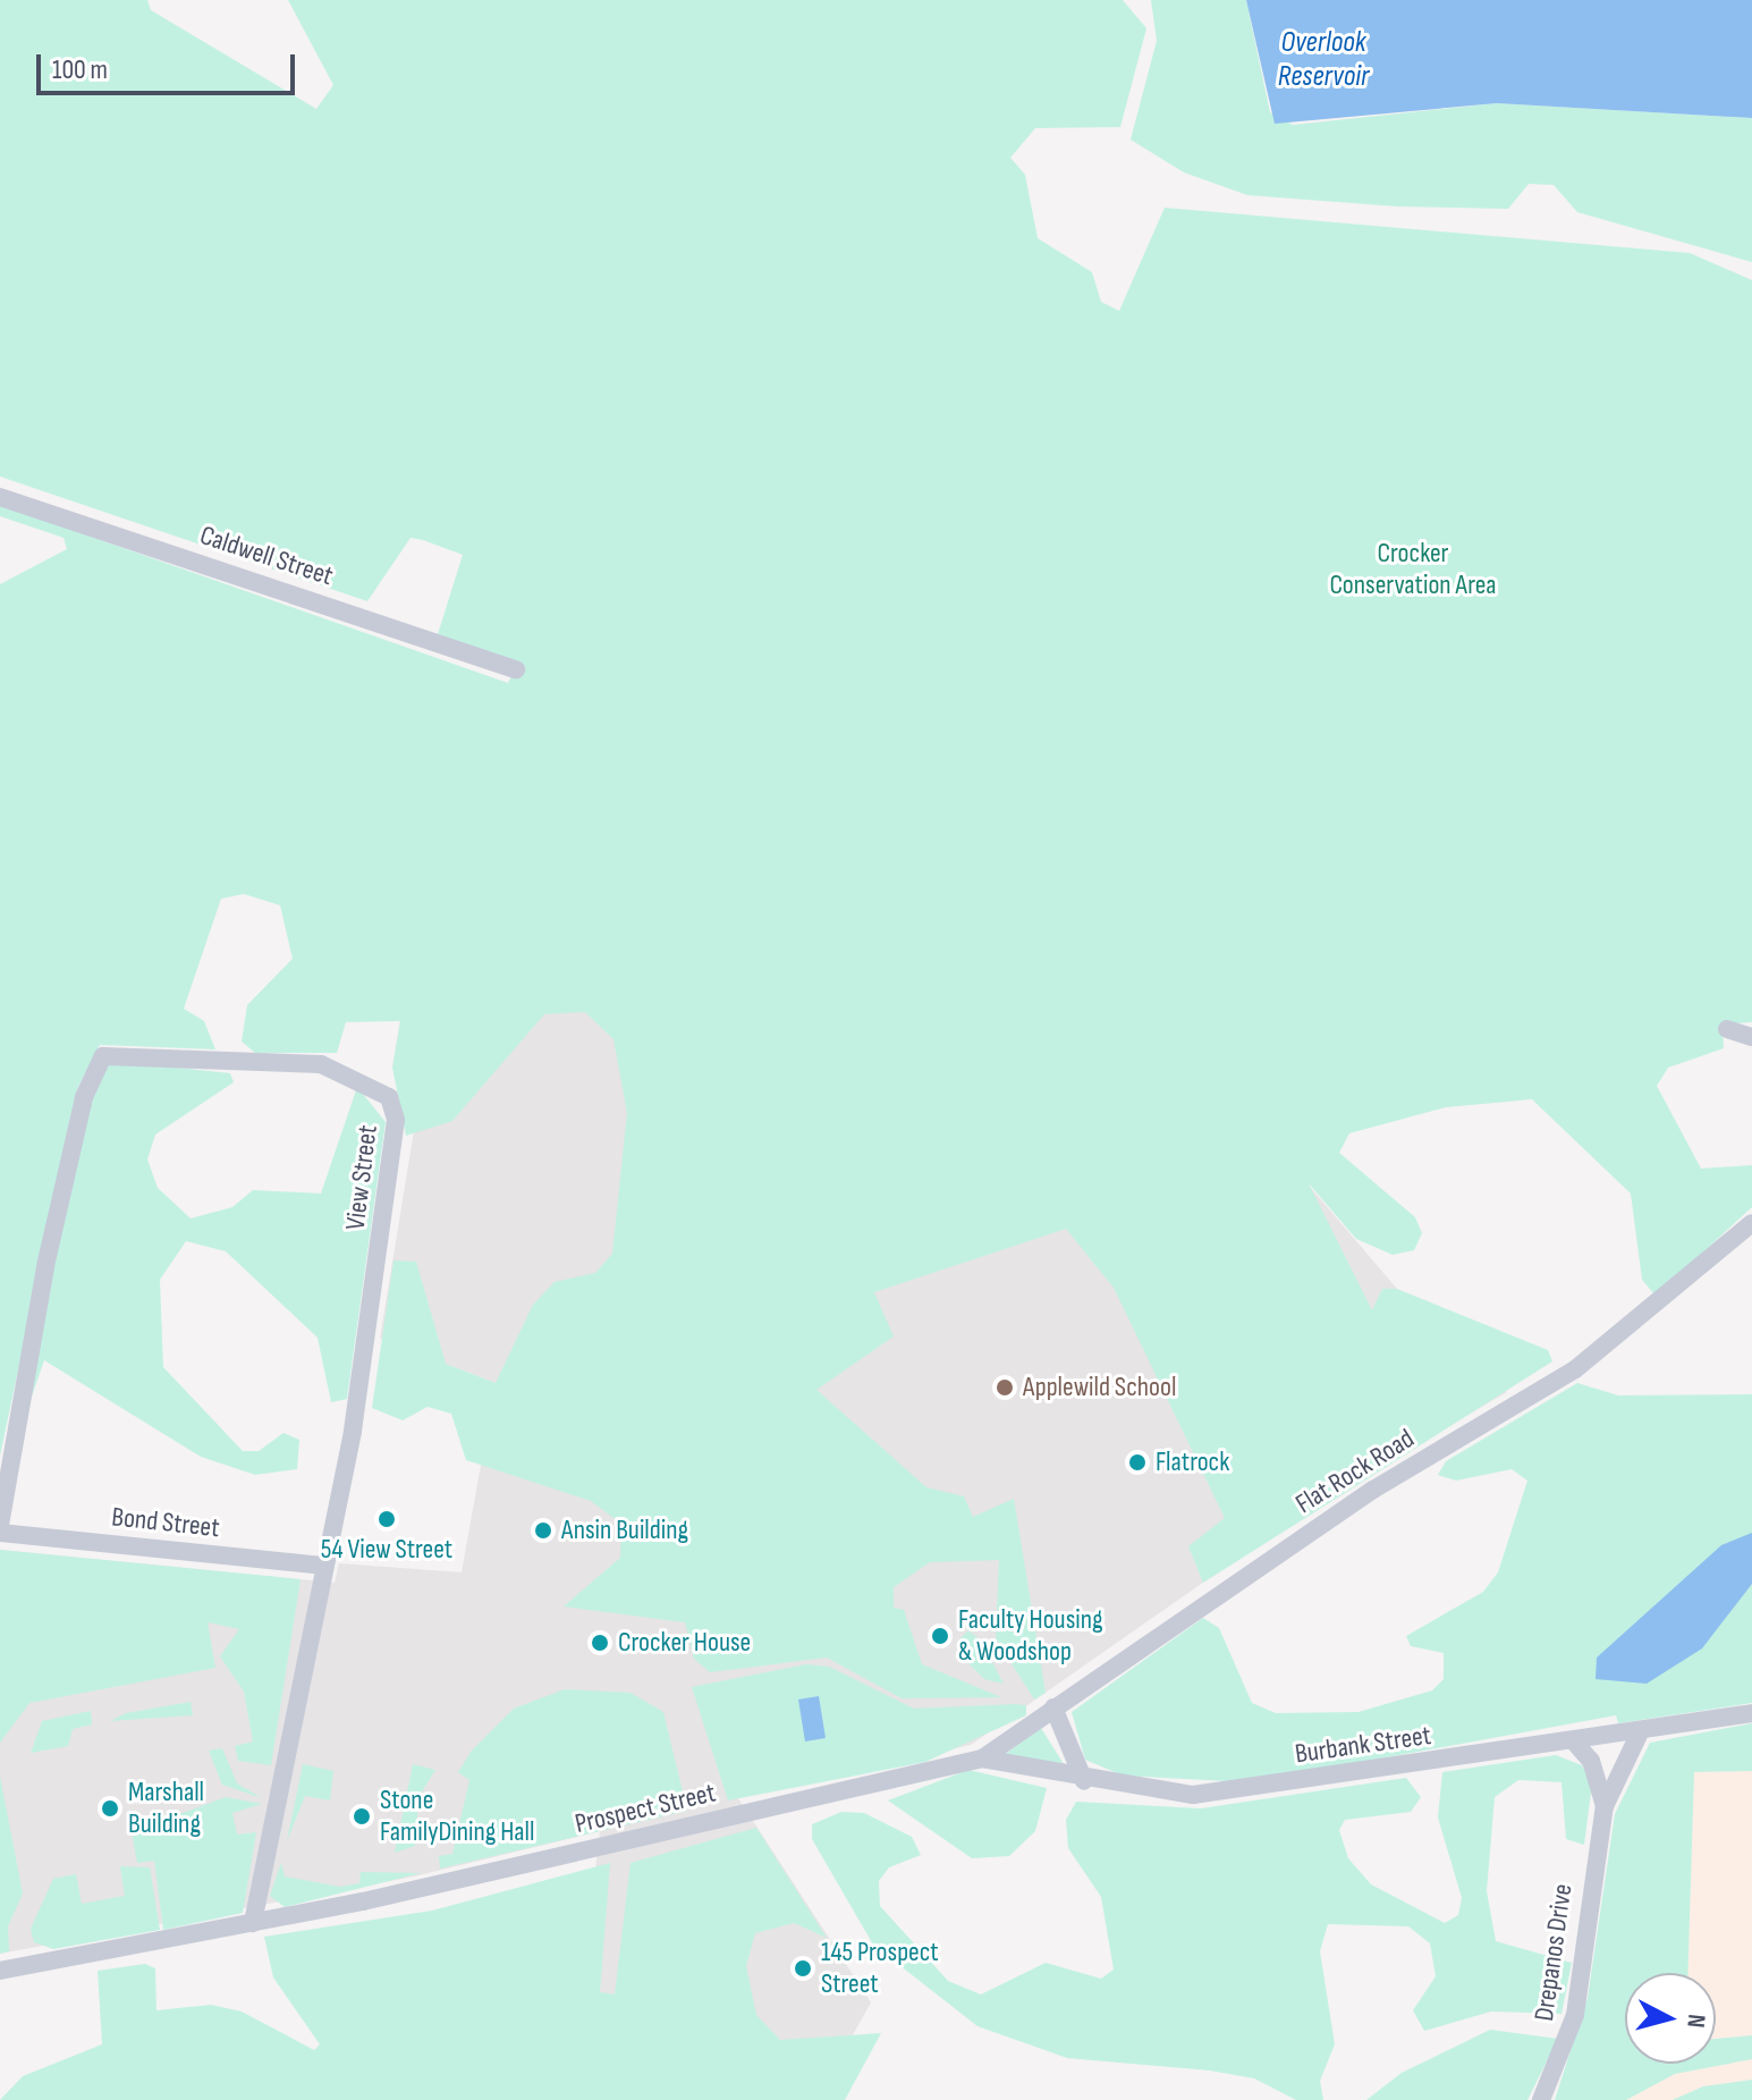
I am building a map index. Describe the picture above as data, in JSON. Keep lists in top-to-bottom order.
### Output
{
  "streets": {
    "street": [
      "Caldwell Street",
      "View Street",
      "Flat Rock Road",
      "Bond Street",
      "Burbank Street",
      "Prospect Street",
      "Drepanos Drive"
    ]
  },
  "crossings": [
    ["View Street", "Bond Street"],
    ["View Street", "Prospect Street"],
    ["Flat Rock Road", "Burbank Street"],
    ["Flat Rock Road", "Prospect Street"],
    ["Burbank Street", "Prospect Street"],
    ["Burbank Street", "Drepanos Drive"]
  ],
  "water": ["Overlook Reservoir"],
  "parks": ["Crocker Conservation Area"],
  "places": [
    "Applewild School",
    "Flatrock",
    "54 View Street",
    "Ansin Building",
    "Faculty Housing & Woodshop",
    "Crocker House",
    "Marshall Building",
    "Stone FamilyDining Hall",
    "145 Prospect Street"
  ],
  "scale_bar": "100 m",
  "north": "right"
}
